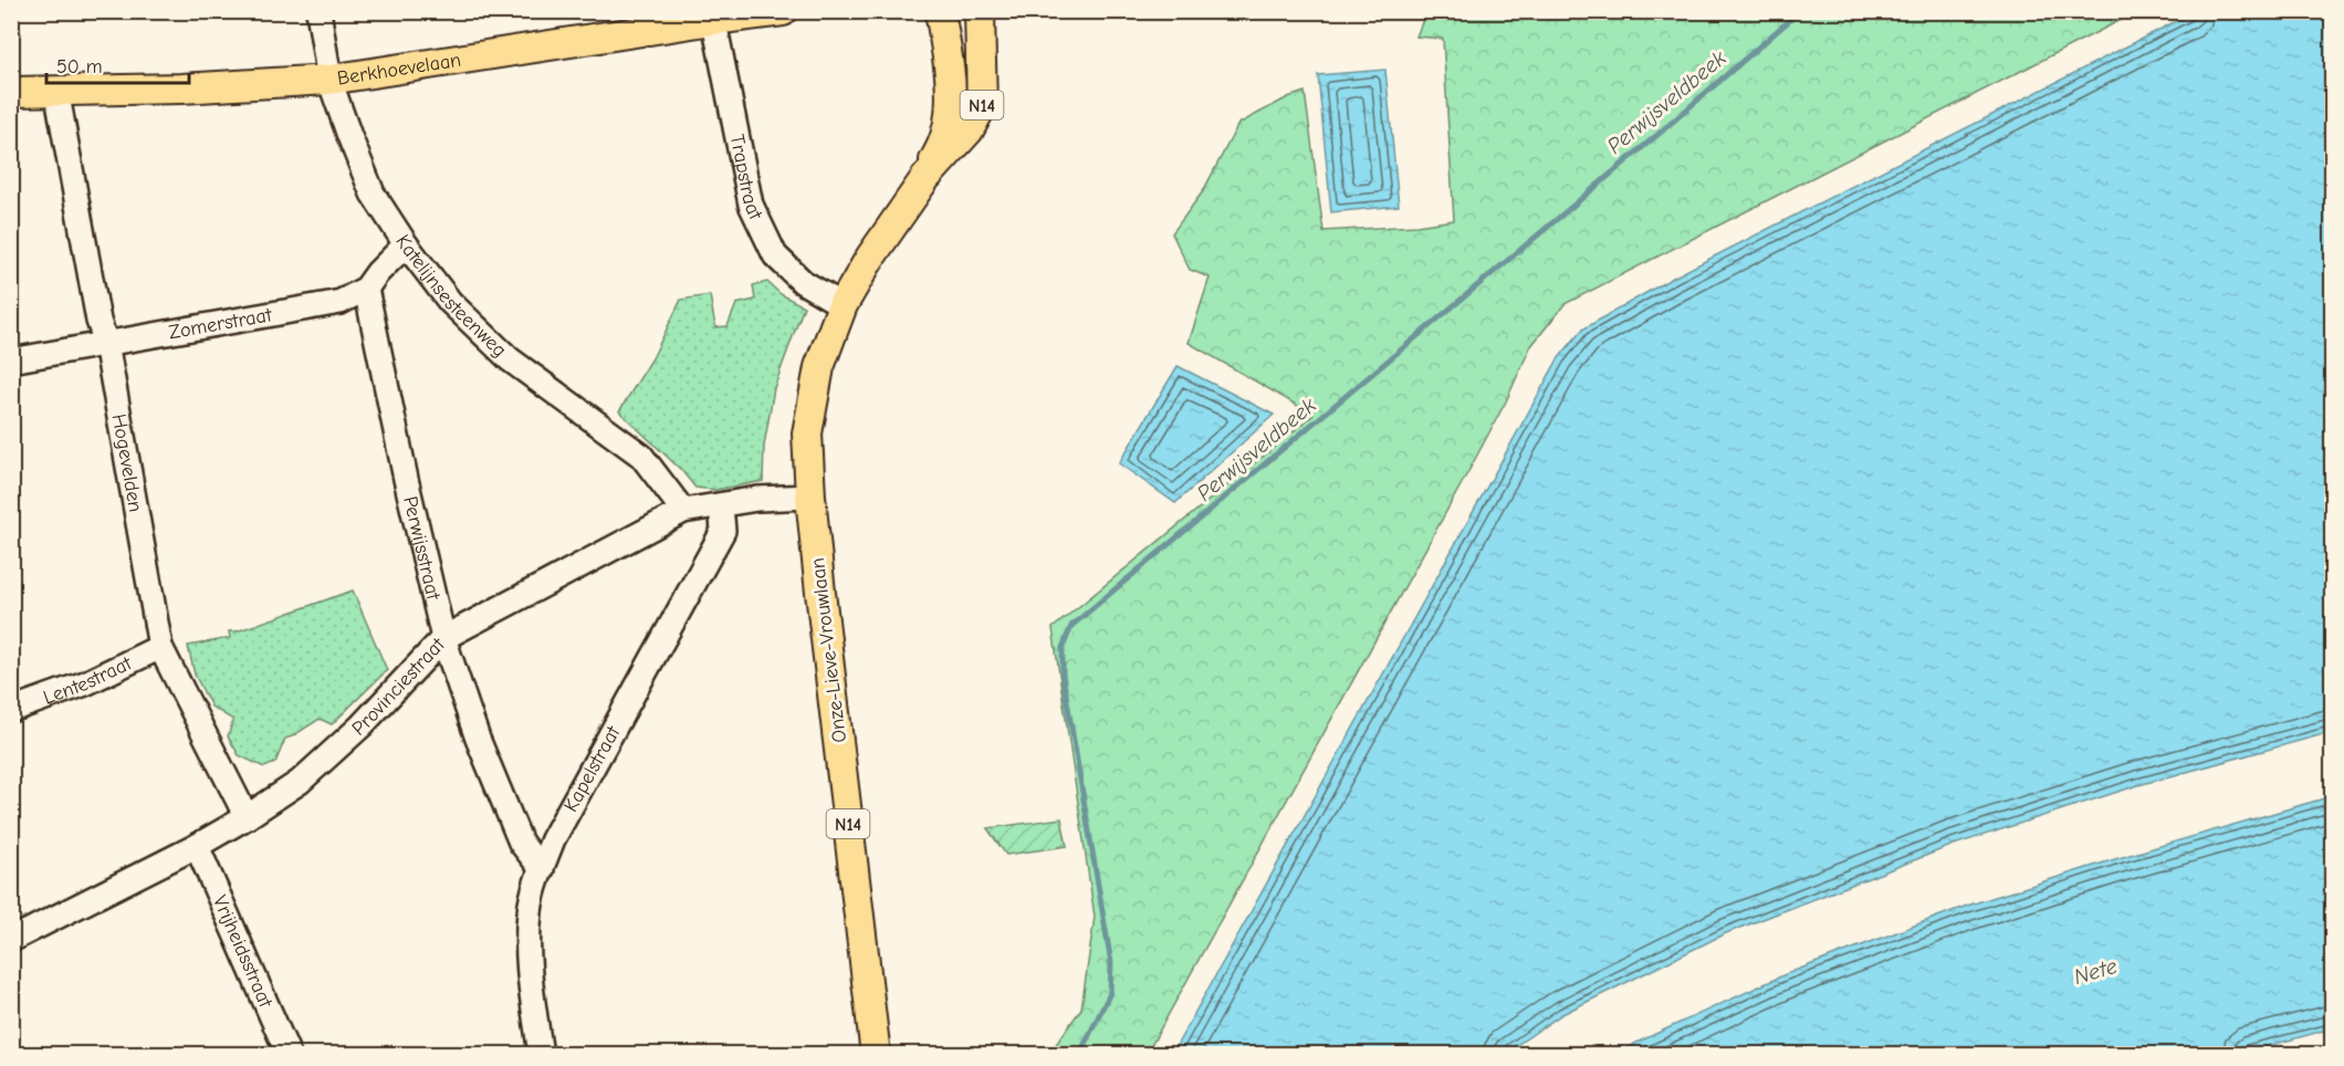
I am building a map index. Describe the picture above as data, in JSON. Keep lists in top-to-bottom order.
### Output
{
  "streets": {
    "main road": ["Berkhoevelaan", "N14", "Onze-Lieve-Vrouwlaan"],
    "street": [
      "Trapstraat",
      "Katelijnsesteenweg",
      "Zomerstraat",
      "Hogevelden",
      "Perwijsstraat",
      "Lentestraat",
      "Provinciestraat",
      "Kapelstraat",
      "Vrijheidsstraat"
    ]
  },
  "crossings": [
    ["Berkhoevelaan", "Trapstraat"],
    ["Berkhoevelaan", "Katelijnsesteenweg"],
    ["Berkhoevelaan", "Hogevelden"],
    ["N14", "Onze-Lieve-Vrouwlaan"],
    ["Trapstraat", "Onze-Lieve-Vrouwlaan"],
    ["Katelijnsesteenweg", "Zomerstraat"],
    ["Katelijnsesteenweg", "Provinciestraat"],
    ["Zomerstraat", "Hogevelden"],
    ["Zomerstraat", "Perwijsstraat"],
    ["Hogevelden", "Lentestraat"],
    ["Hogevelden", "Provinciestraat"],
    ["Perwijsstraat", "Provinciestraat"],
    ["Perwijsstraat", "Kapelstraat"],
    ["Onze-Lieve-Vrouwlaan", "Provinciestraat"],
    ["Provinciestraat", "Kapelstraat"],
    ["Provinciestraat", "Vrijheidsstraat"]
  ],
  "water": ["Perwijsveldbeek", "Nete"],
  "scale_bar": "50 m"
}
